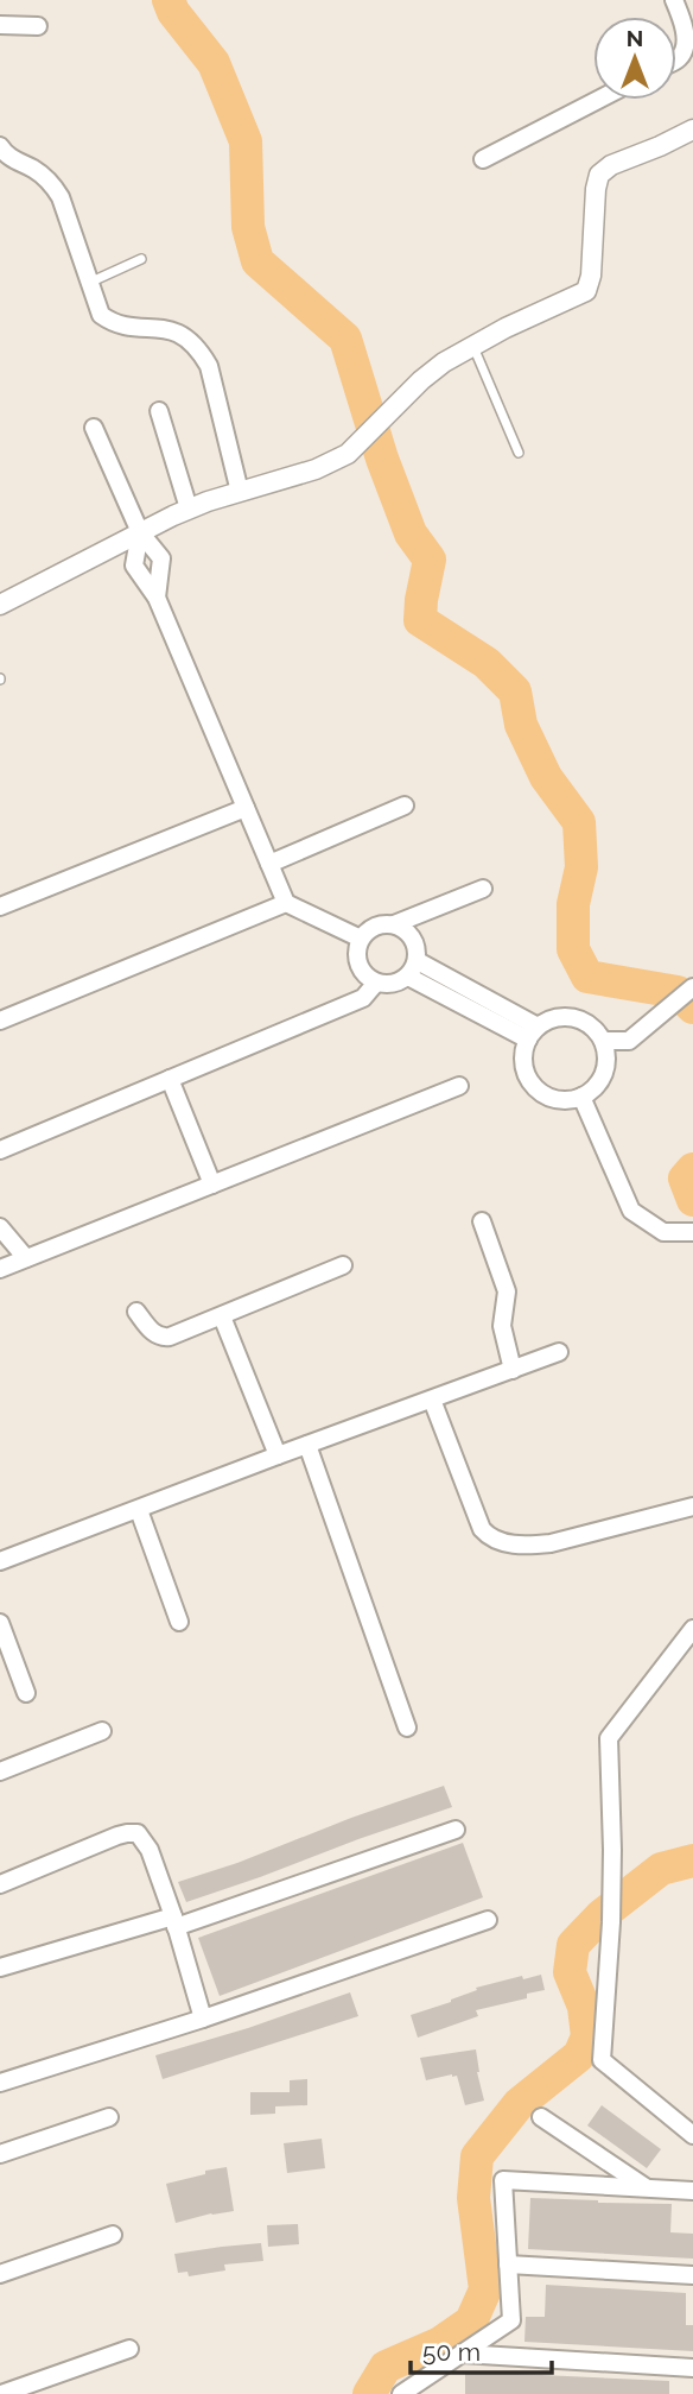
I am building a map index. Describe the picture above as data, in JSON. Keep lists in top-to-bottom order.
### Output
{
  "scale_bar": "50 m",
  "north": "top"
}
